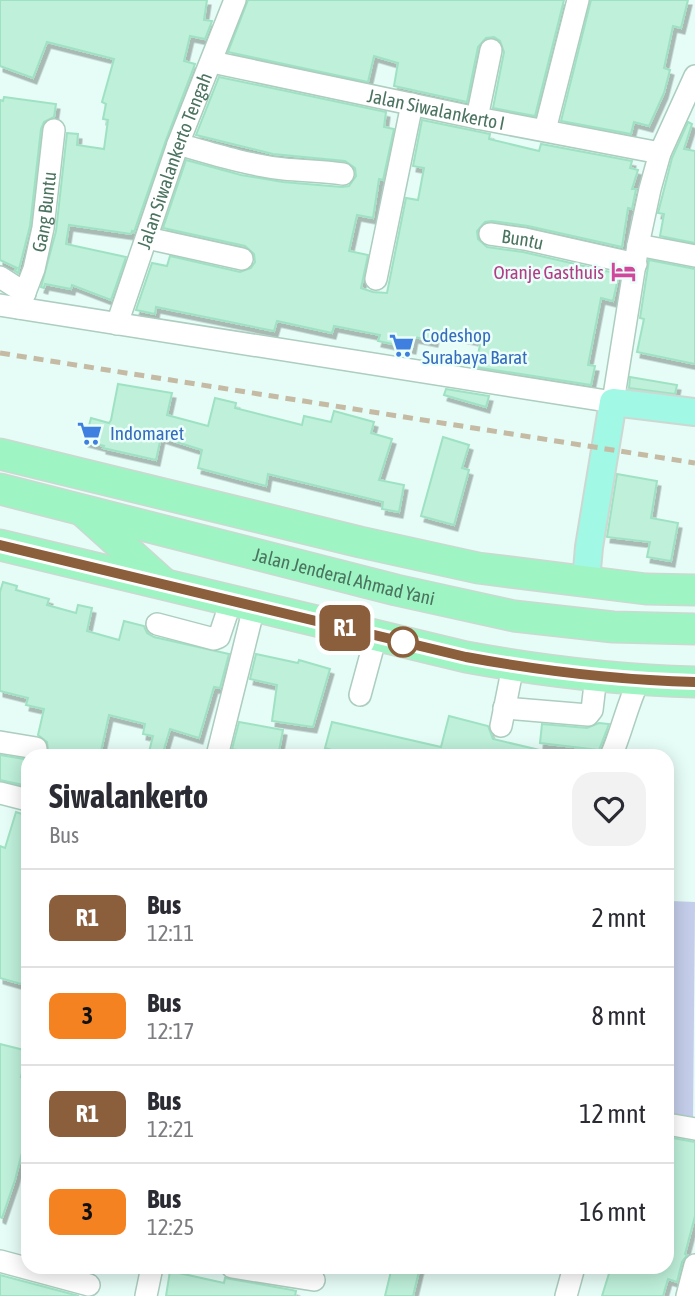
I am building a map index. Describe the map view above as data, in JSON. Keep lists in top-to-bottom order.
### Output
{
  "streets": {
    "highway": ["Jalan Jenderal Ahmad Yani"],
    "street": [
      "Jalan Siwalankerto I",
      "Jalan Siwalankerto Tengah",
      "Gang Buntu",
      "Buntu"
    ]
  },
  "crossings": [
    ["Jalan Siwalankerto I", "Jalan Siwalankerto Tengah"]
  ],
  "places": {
    "hotel": ["Oranje Gasthuis"],
    "supermarket": ["Codeshop Surabaya Barat", "Indomaret"]
  },
  "lines": ["bus line R1"],
  "page": {
    "on_map": "R1",
    "heading": ["Siwalankerto", "Bus"],
    "list": [
      {
        "mark": "R1",
        "name": "Bus",
        "note": "12:11",
        "value": "2 mnt"
      },
      {
        "mark": "3",
        "name": "Bus",
        "note": "12:17",
        "value": "8 mnt"
      },
      {
        "mark": "R1",
        "name": "Bus",
        "note": "12:21",
        "value": "12 mnt"
      },
      {
        "mark": "3",
        "name": "Bus",
        "note": "12:25",
        "value": "16 mnt"
      }
    ]
  }
}
